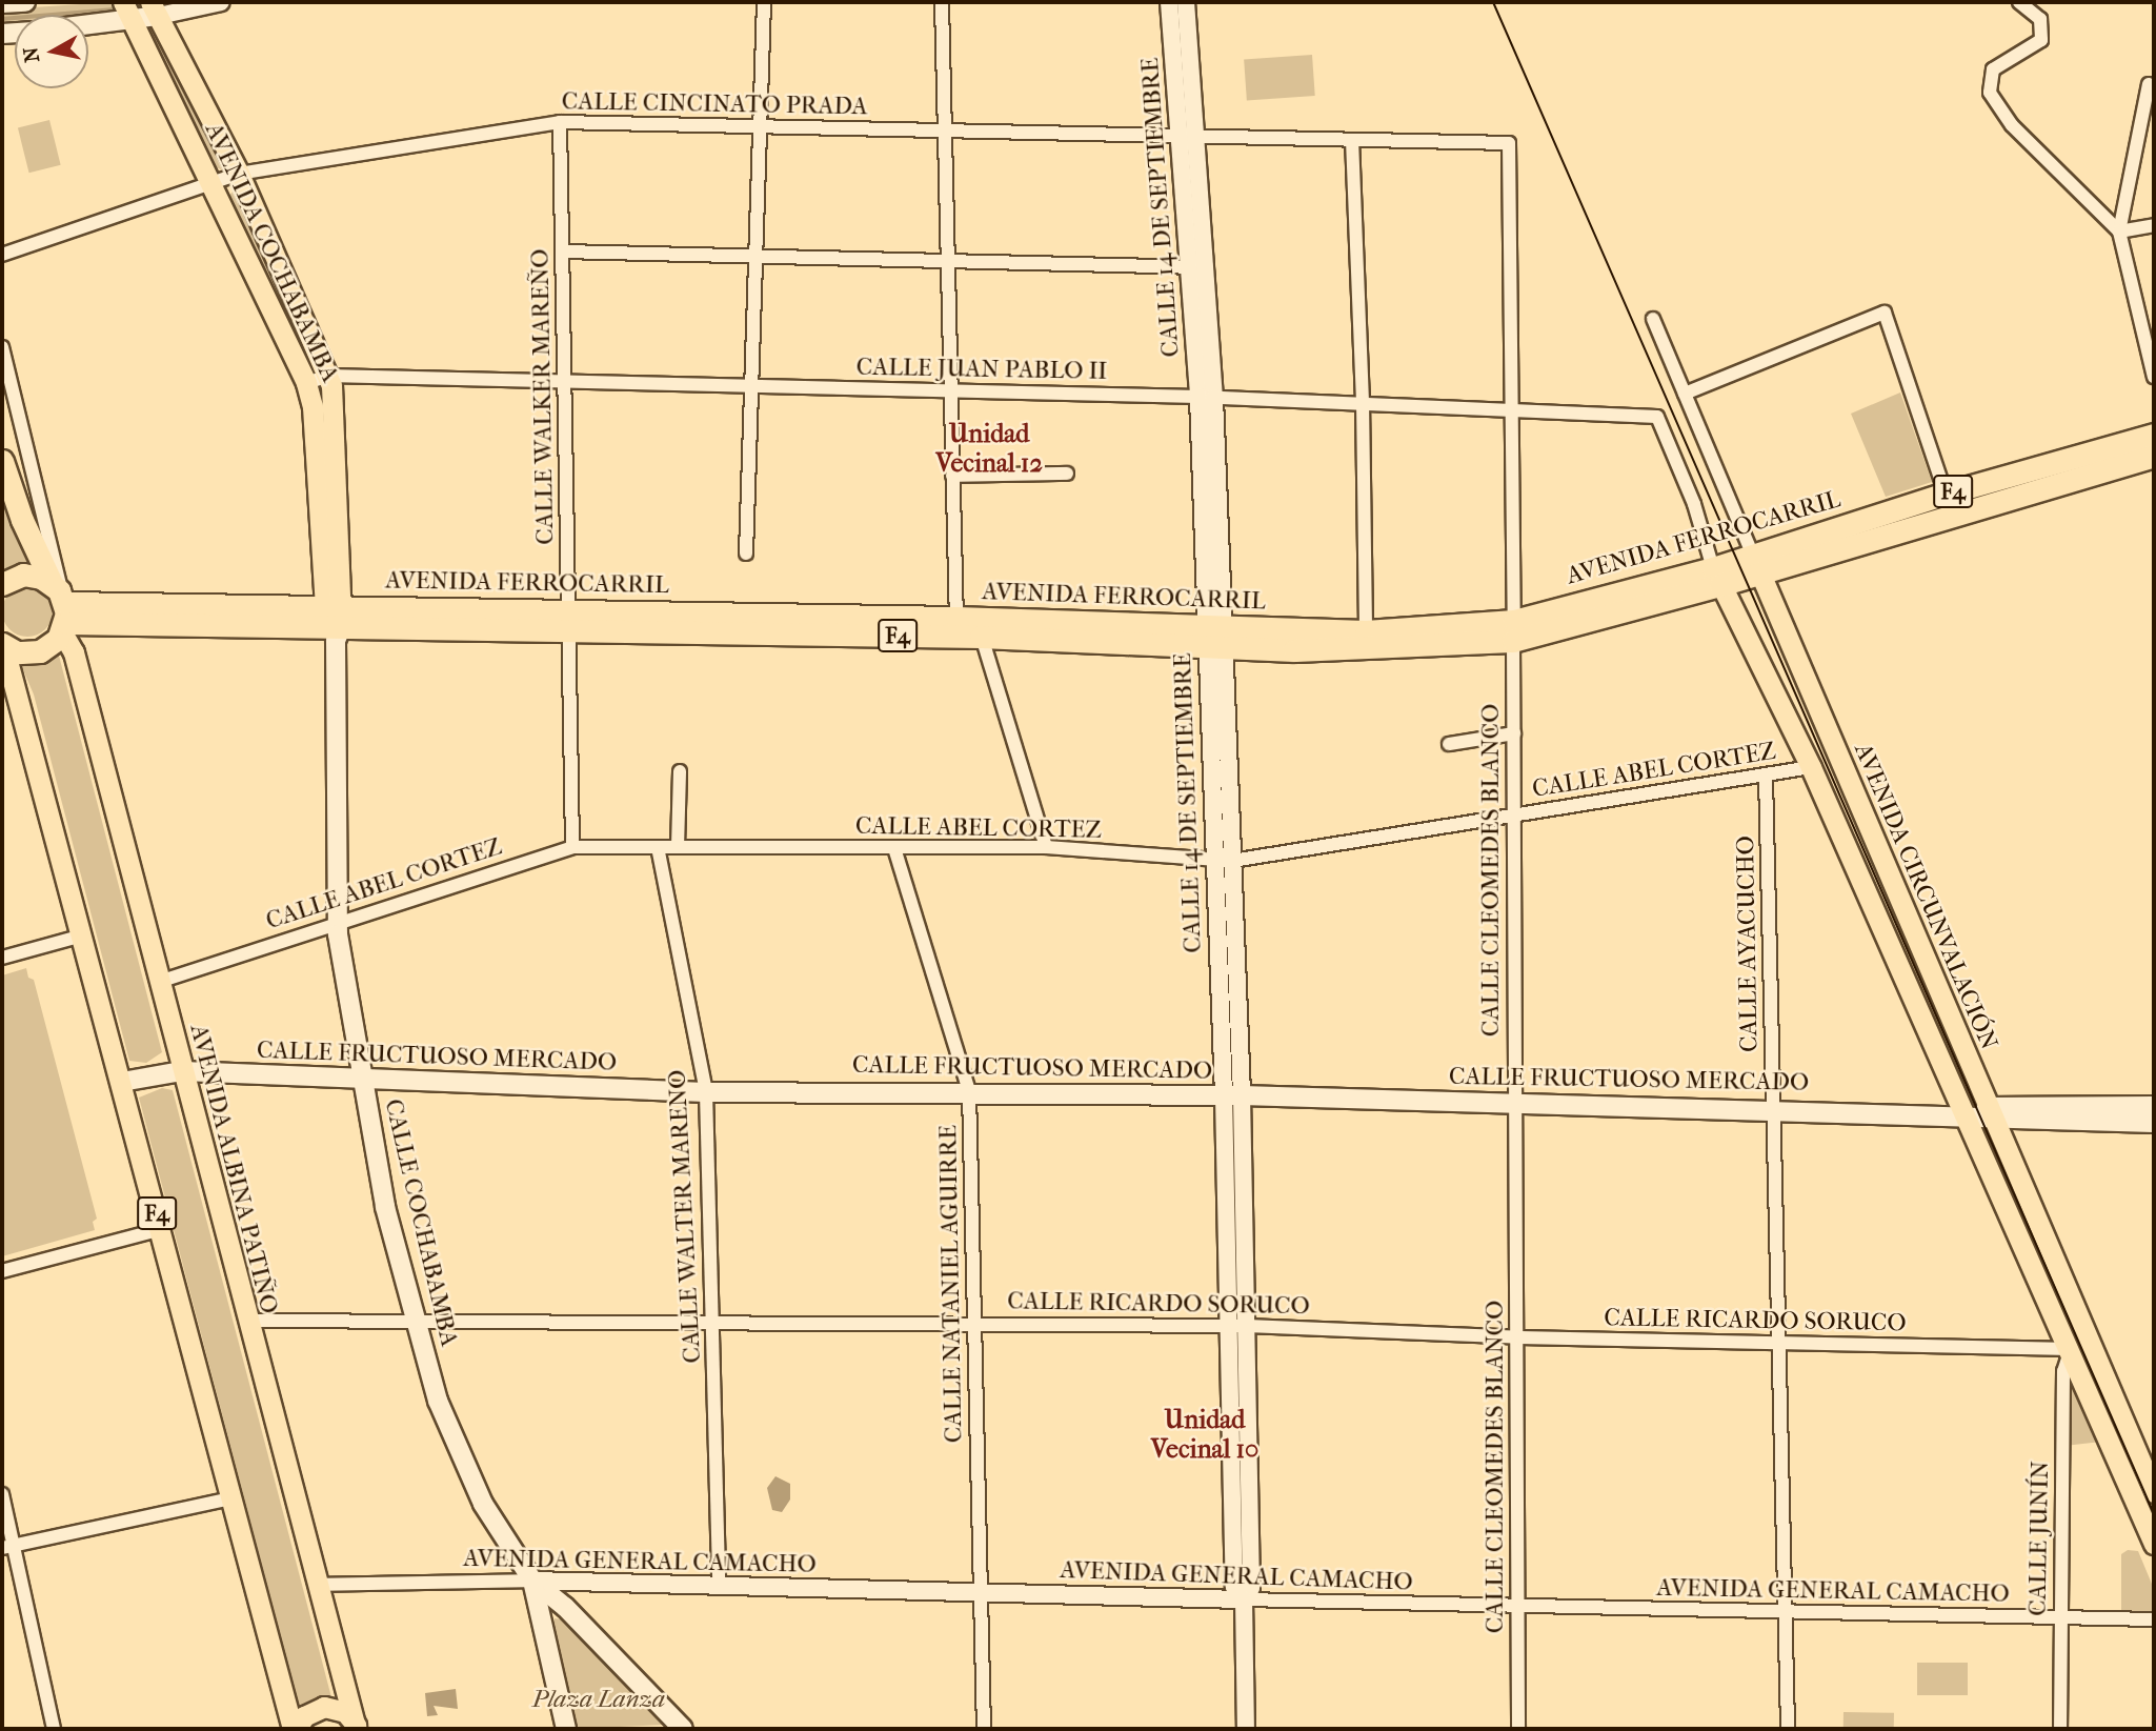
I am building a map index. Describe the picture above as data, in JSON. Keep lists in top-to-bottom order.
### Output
{
  "streets": {
    "highway": ["F4", "AVENIDA FERROCARRIL"],
    "main road": [
      "AVENIDA COCHABAMBA",
      "AVENIDA CIRCUNVALACIÓN",
      "CALLE FRUCTUOSO MERCADO",
      "AVENIDA ALBINA PATIÑO",
      "CALLE COCHABAMBA"
    ],
    "street": [
      "CALLE CINCINATO PRADA",
      "CALLE 14 DE SEPTIEMBRE",
      "CALLE JUAN PABLO II",
      "CALLE WALKER MAREÑO",
      "CALLE ABEL CORTEZ",
      "CALLE CLEOMEDES BLANCO",
      "CALLE AYACUCHO",
      "CALLE WALTER MARENO",
      "CALLE NATANIEL AGUIRRE",
      "CALLE RICARDO SORUCO",
      "CALLE JUNÍN",
      "AVENIDA GENERAL CAMACHO"
    ]
  },
  "crossings": [
    ["CALLE CINCINATO PRADA", "CALLE 14 DE SEPTIEMBRE"],
    ["CALLE CINCINATO PRADA", "AVENIDA COCHABAMBA"],
    ["CALLE CINCINATO PRADA", "CALLE WALKER MAREÑO"],
    ["CALLE CINCINATO PRADA", "CALLE CLEOMEDES BLANCO"],
    ["CALLE 14 DE SEPTIEMBRE", "CALLE JUAN PABLO II"],
    ["CALLE 14 DE SEPTIEMBRE", "AVENIDA FERROCARRIL"],
    ["CALLE 14 DE SEPTIEMBRE", "CALLE ABEL CORTEZ"],
    ["CALLE 14 DE SEPTIEMBRE", "CALLE FRUCTUOSO MERCADO"],
    ["CALLE 14 DE SEPTIEMBRE", "CALLE RICARDO SORUCO"],
    ["CALLE 14 DE SEPTIEMBRE", "AVENIDA GENERAL CAMACHO"],
    ["AVENIDA COCHABAMBA", "CALLE JUAN PABLO II"],
    ["AVENIDA COCHABAMBA", "AVENIDA FERROCARRIL"],
    ["AVENIDA COCHABAMBA", "CALLE COCHABAMBA"],
    ["CALLE JUAN PABLO II", "CALLE WALKER MAREÑO"],
    ["CALLE JUAN PABLO II", "CALLE CLEOMEDES BLANCO"],
    ["CALLE JUAN PABLO II", "AVENIDA CIRCUNVALACIÓN"],
    ["CALLE WALKER MAREÑO", "AVENIDA FERROCARRIL"],
    ["CALLE WALKER MAREÑO", "CALLE ABEL CORTEZ"],
    ["F4", "AVENIDA FERROCARRIL"],
    ["F4", "CALLE FRUCTUOSO MERCADO"],
    ["F4", "AVENIDA ALBINA PATIÑO"],
    ["AVENIDA FERROCARRIL", "CALLE CLEOMEDES BLANCO"],
    ["AVENIDA FERROCARRIL", "AVENIDA CIRCUNVALACIÓN"],
    ["AVENIDA FERROCARRIL", "AVENIDA ALBINA PATIÑO"],
    ["AVENIDA FERROCARRIL", "CALLE COCHABAMBA"],
    ["CALLE ABEL CORTEZ", "CALLE CLEOMEDES BLANCO"],
    ["CALLE ABEL CORTEZ", "AVENIDA CIRCUNVALACIÓN"],
    ["CALLE ABEL CORTEZ", "CALLE AYACUCHO"],
    ["CALLE ABEL CORTEZ", "AVENIDA ALBINA PATIÑO"],
    ["CALLE ABEL CORTEZ", "CALLE WALTER MARENO"],
    ["CALLE ABEL CORTEZ", "CALLE COCHABAMBA"],
    ["CALLE ABEL CORTEZ", "CALLE NATANIEL AGUIRRE"],
    ["CALLE CLEOMEDES BLANCO", "CALLE FRUCTUOSO MERCADO"],
    ["CALLE CLEOMEDES BLANCO", "CALLE RICARDO SORUCO"],
    ["CALLE CLEOMEDES BLANCO", "AVENIDA GENERAL CAMACHO"],
    ["AVENIDA CIRCUNVALACIÓN", "CALLE FRUCTUOSO MERCADO"],
    ["AVENIDA CIRCUNVALACIÓN", "CALLE RICARDO SORUCO"],
    ["AVENIDA CIRCUNVALACIÓN", "CALLE JUNÍN"],
    ["CALLE AYACUCHO", "CALLE FRUCTUOSO MERCADO"],
    ["CALLE AYACUCHO", "CALLE RICARDO SORUCO"],
    ["CALLE AYACUCHO", "AVENIDA GENERAL CAMACHO"],
    ["CALLE FRUCTUOSO MERCADO", "AVENIDA ALBINA PATIÑO"],
    ["CALLE FRUCTUOSO MERCADO", "CALLE WALTER MARENO"],
    ["CALLE FRUCTUOSO MERCADO", "CALLE COCHABAMBA"],
    ["CALLE FRUCTUOSO MERCADO", "CALLE NATANIEL AGUIRRE"],
    ["AVENIDA ALBINA PATIÑO", "CALLE RICARDO SORUCO"],
    ["AVENIDA ALBINA PATIÑO", "AVENIDA GENERAL CAMACHO"],
    ["CALLE WALTER MARENO", "CALLE RICARDO SORUCO"],
    ["CALLE WALTER MARENO", "AVENIDA GENERAL CAMACHO"],
    ["CALLE COCHABAMBA", "CALLE RICARDO SORUCO"],
    ["CALLE COCHABAMBA", "AVENIDA GENERAL CAMACHO"],
    ["CALLE NATANIEL AGUIRRE", "CALLE RICARDO SORUCO"],
    ["CALLE NATANIEL AGUIRRE", "AVENIDA GENERAL CAMACHO"],
    ["CALLE RICARDO SORUCO", "CALLE JUNÍN"],
    ["CALLE JUNÍN", "AVENIDA GENERAL CAMACHO"]
  ],
  "districts": ["Unidad Vecinal 12", "Unidad Vecinal 10"],
  "parks": ["Plaza Lanza"],
  "north": "left"
}
